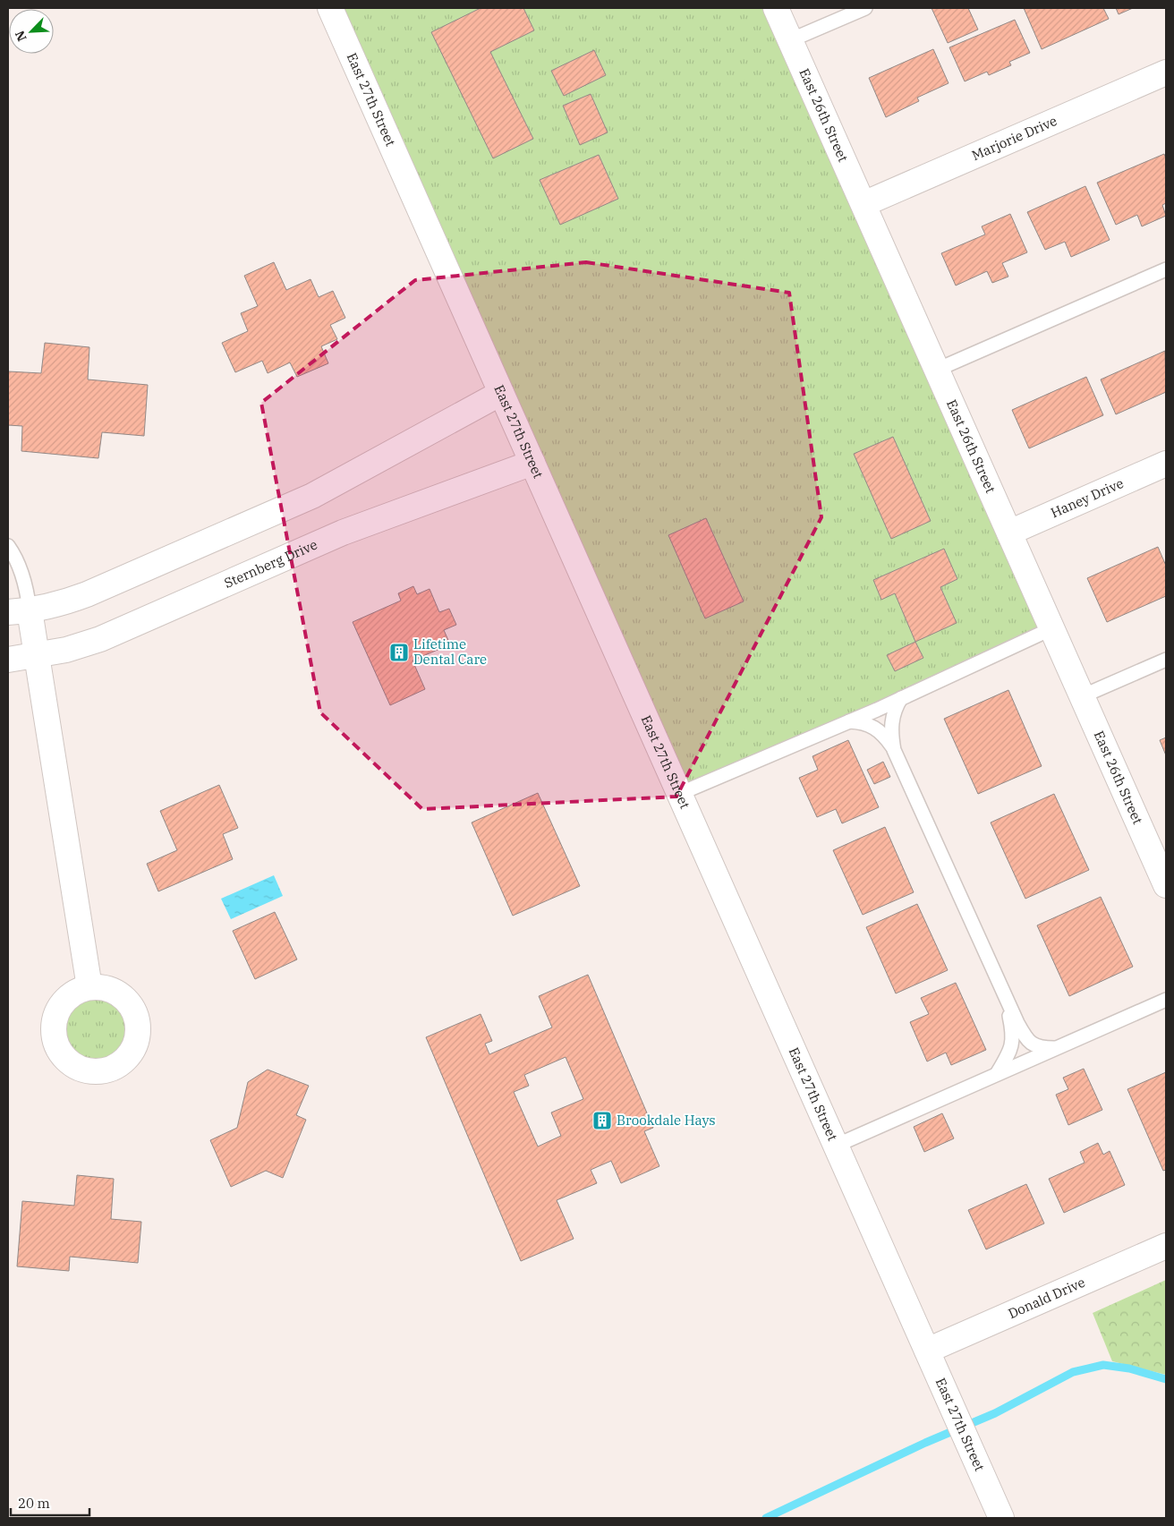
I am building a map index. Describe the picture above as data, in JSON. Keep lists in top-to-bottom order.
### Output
{
  "streets": {
    "street": [
      "East 27th Street",
      "East 26th Street",
      "Marjorie Drive",
      "Haney Drive",
      "Sternberg Drive",
      "Donald Drive"
    ]
  },
  "crossings": [
    ["East 27th Street", "Sternberg Drive"],
    ["East 27th Street", "Donald Drive"],
    ["East 26th Street", "Marjorie Drive"],
    ["East 26th Street", "Haney Drive"]
  ],
  "places": {
    "building": ["Lifetime Dental Care", "Brookdale Hays"]
  },
  "scale_bar": "20 m",
  "north": "bottom left"
}
